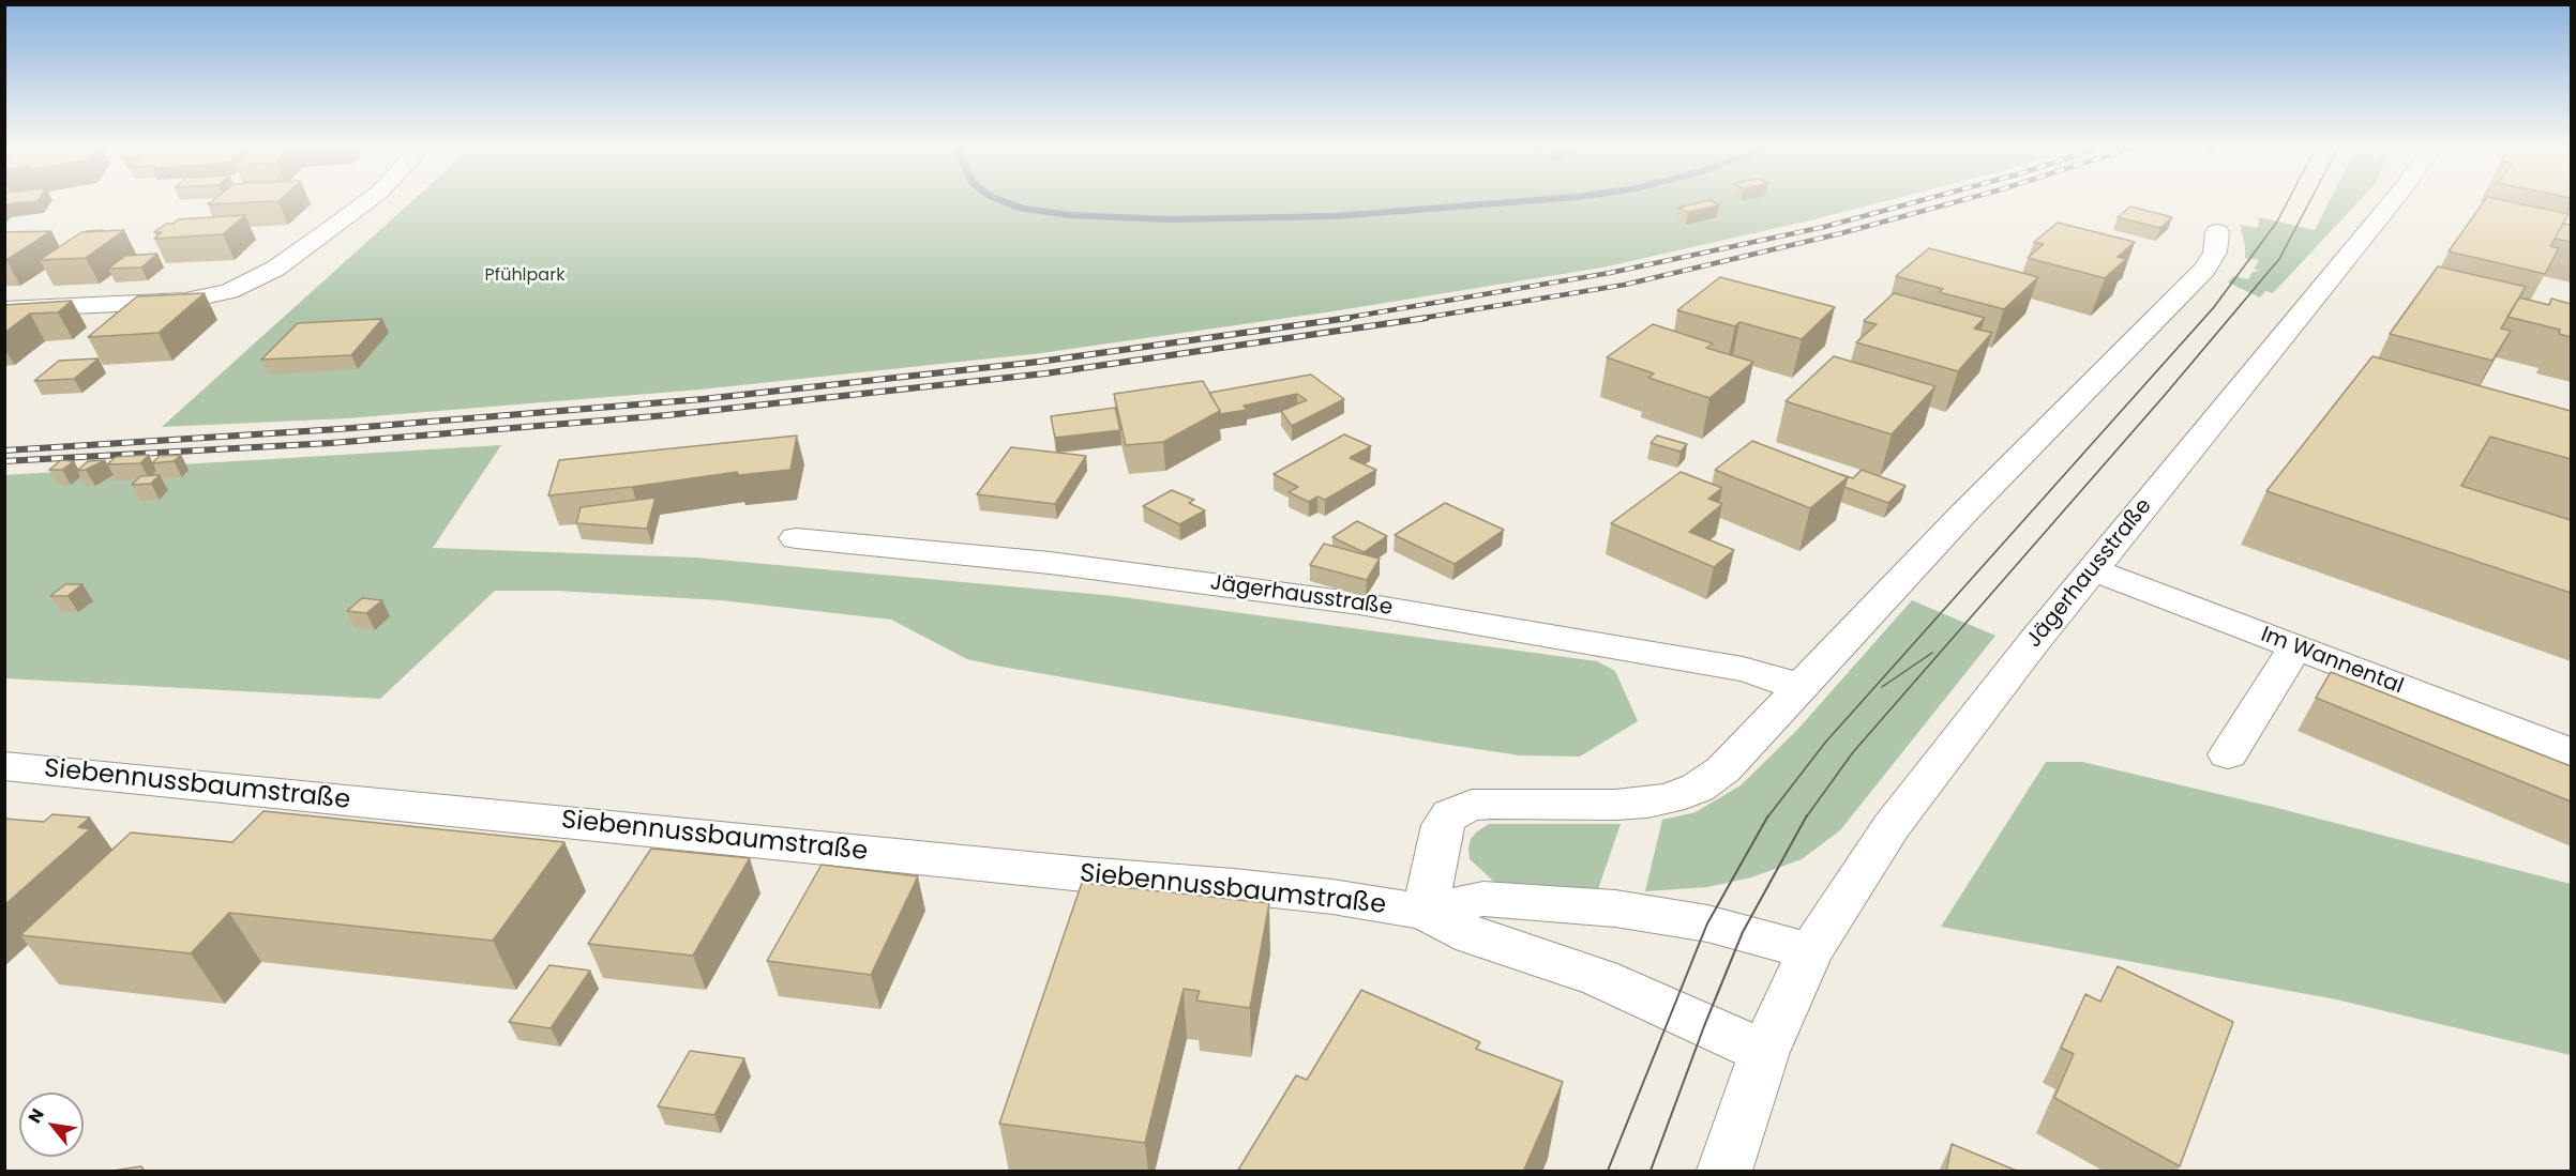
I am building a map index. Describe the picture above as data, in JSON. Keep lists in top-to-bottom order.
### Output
{
  "streets": {
    "street": ["Jägerhausstraße", "Im Wannental", "Siebennussbaumstraße"]
  },
  "crossings": [
    ["Jägerhausstraße", "Im Wannental"],
    ["Jägerhausstraße", "Siebennussbaumstraße"]
  ],
  "parks": ["Pfühlpark"],
  "north": "top left"
}
